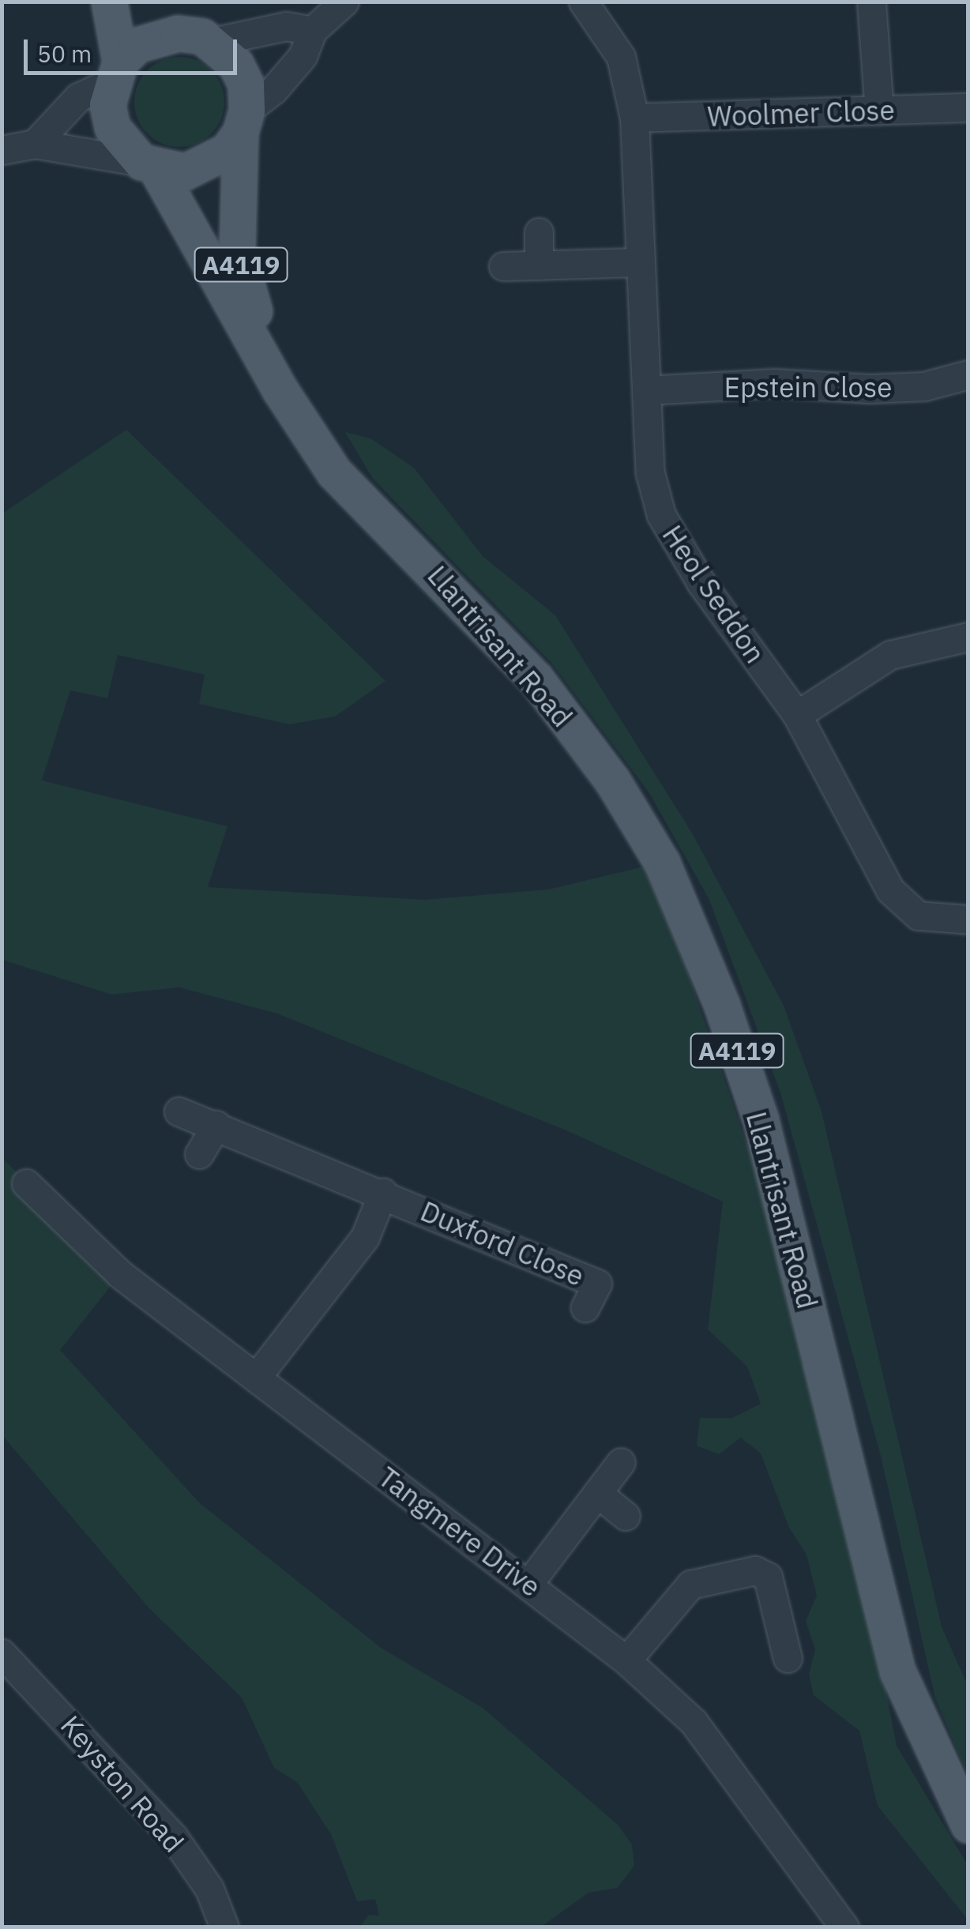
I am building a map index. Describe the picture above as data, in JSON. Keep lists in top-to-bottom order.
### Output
{
  "streets": {
    "main road": ["A4119", "Llantrisant Road"],
    "street": [
      "Woolmer Close",
      "Epstein Close",
      "Heol Seddon",
      "Duxford Close",
      "Tangmere Drive",
      "Keyston Road"
    ]
  },
  "crossings": [
    ["Woolmer Close", "Heol Seddon"],
    ["Epstein Close", "Heol Seddon"]
  ],
  "scale_bar": "50 m"
}
